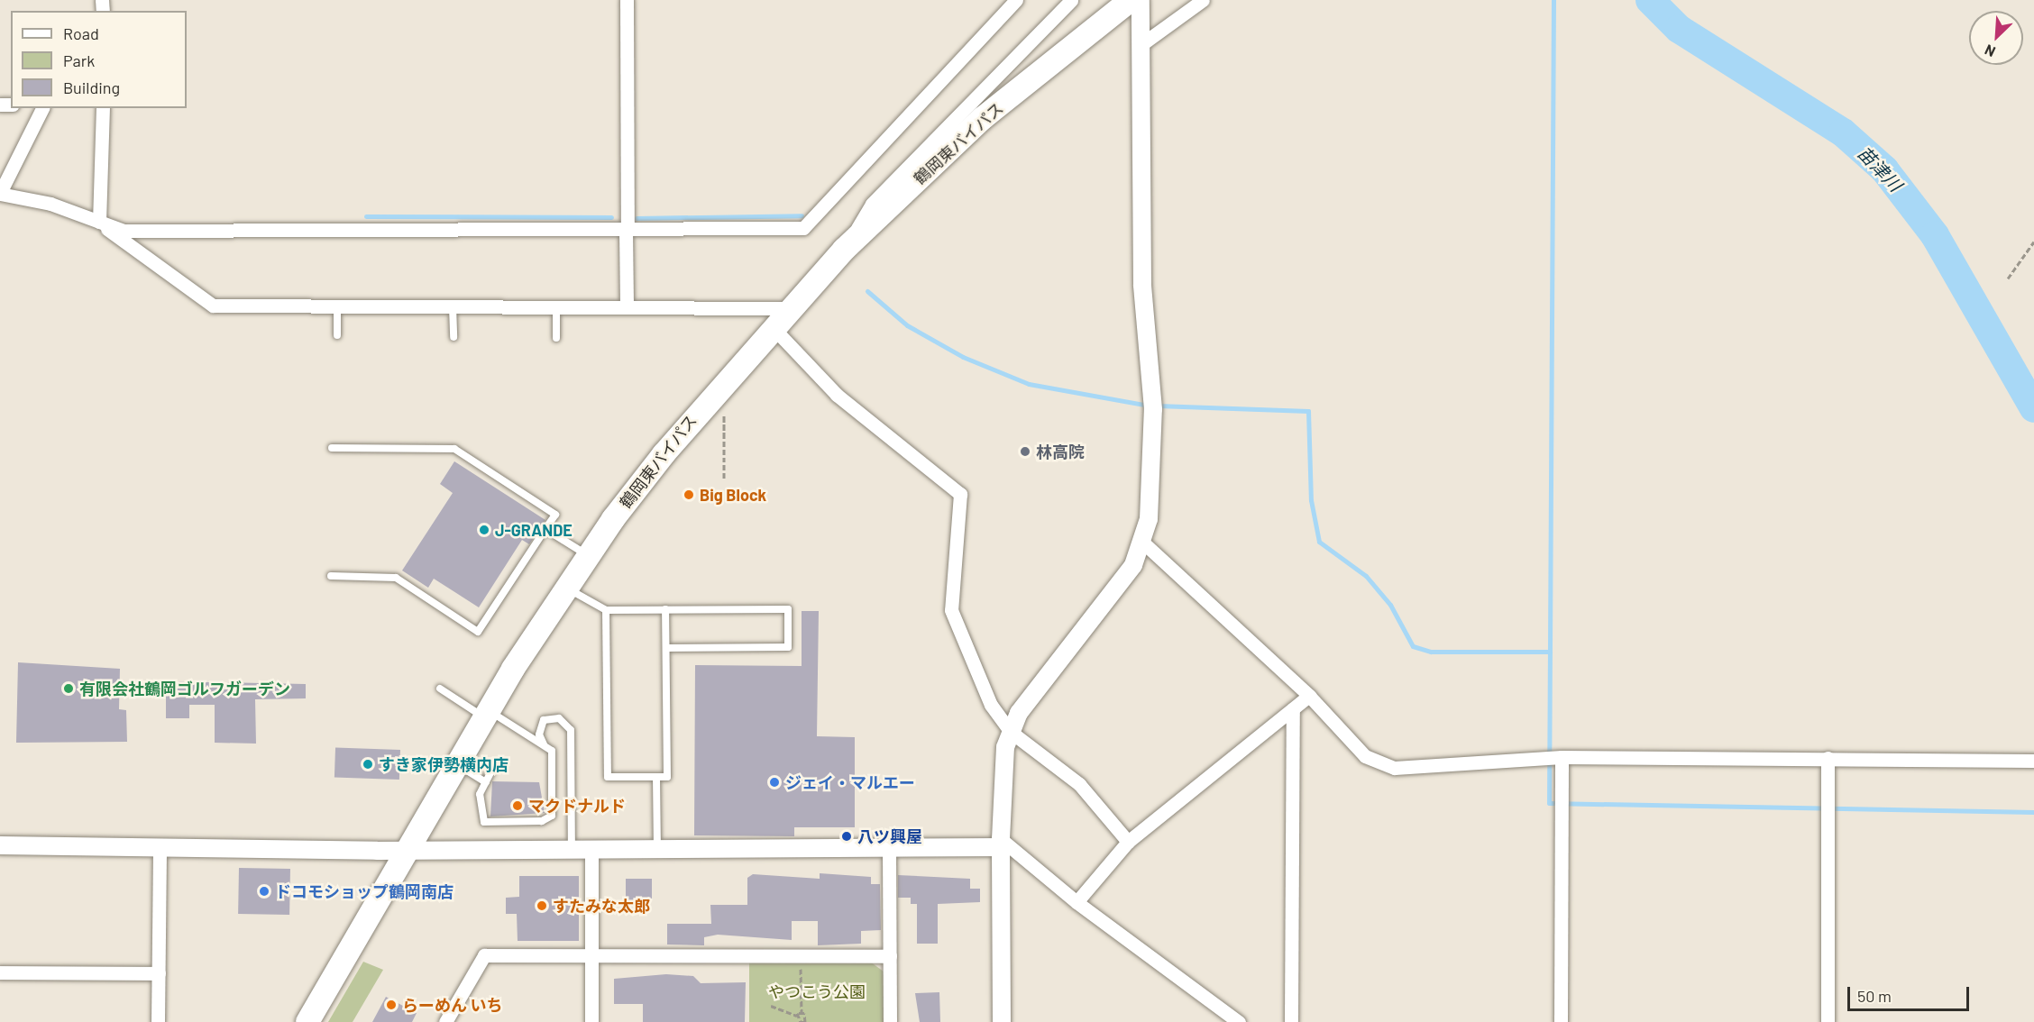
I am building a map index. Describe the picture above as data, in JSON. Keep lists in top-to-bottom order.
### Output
{
  "streets": {
    "highway": ["鶴岡東バイパス"]
  },
  "water": ["苗津川"],
  "parks": ["やつこう公園"],
  "places": [
    "林高院",
    "Big Block",
    "J-GRANDE",
    "有限会社鶴岡ゴルフガーデン",
    "すき家伊勢横内店",
    "ジェイ・マルエー",
    "マクドナルド",
    "八ツ興屋",
    "ドコモショップ鶴岡南店",
    "すたみな太郎",
    "らーめん いち"
  ],
  "legend": ["Road", "Park", "Building"],
  "scale_bar": "50 m",
  "north": "bottom left"
}
